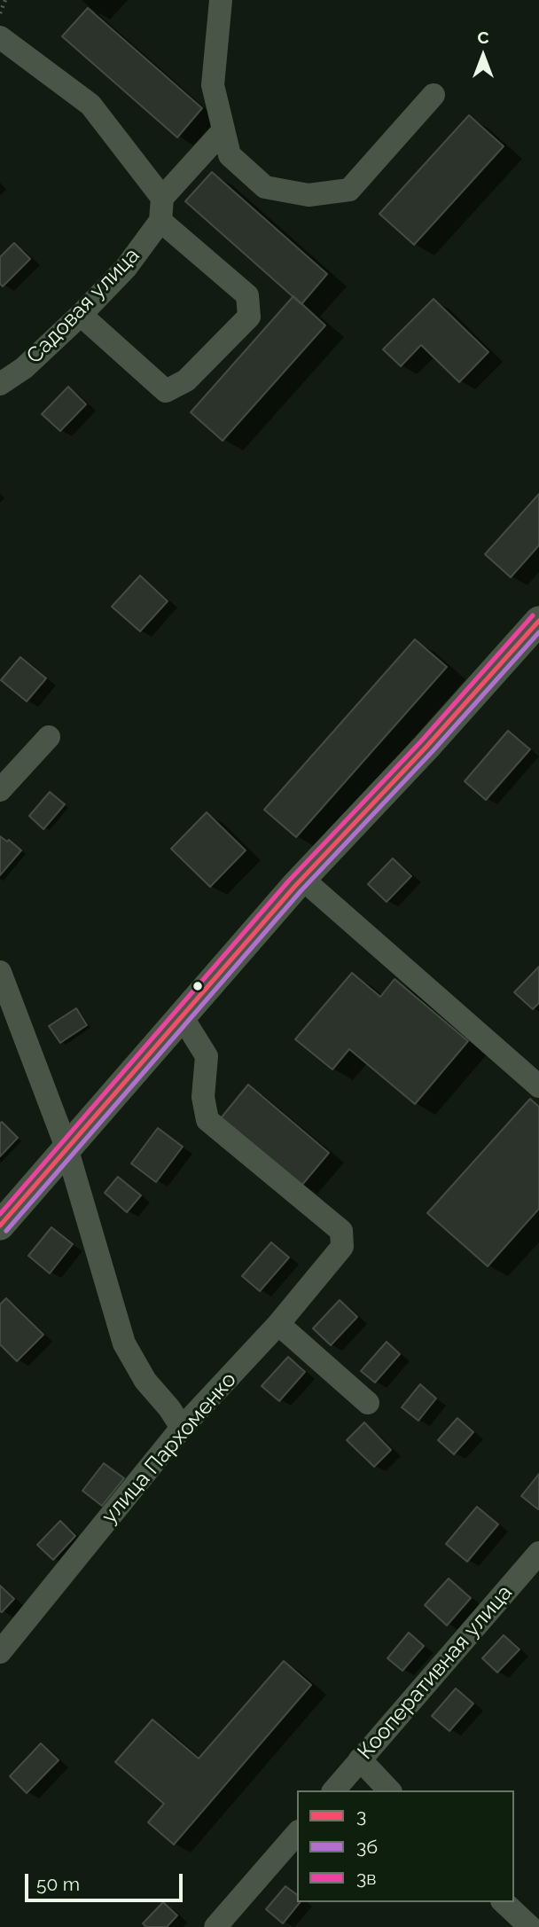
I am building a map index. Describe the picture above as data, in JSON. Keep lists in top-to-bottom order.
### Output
{
  "streets": {
    "street": ["Садовая улица", "улица Пархоменко", "Кооперативная улица"]
  },
  "lines": ["transit line 3в", "transit line 3", "transit line 3б"],
  "legend": ["3", "3б", "3в"],
  "scale_bar": "50 m",
  "north": "top"
}
